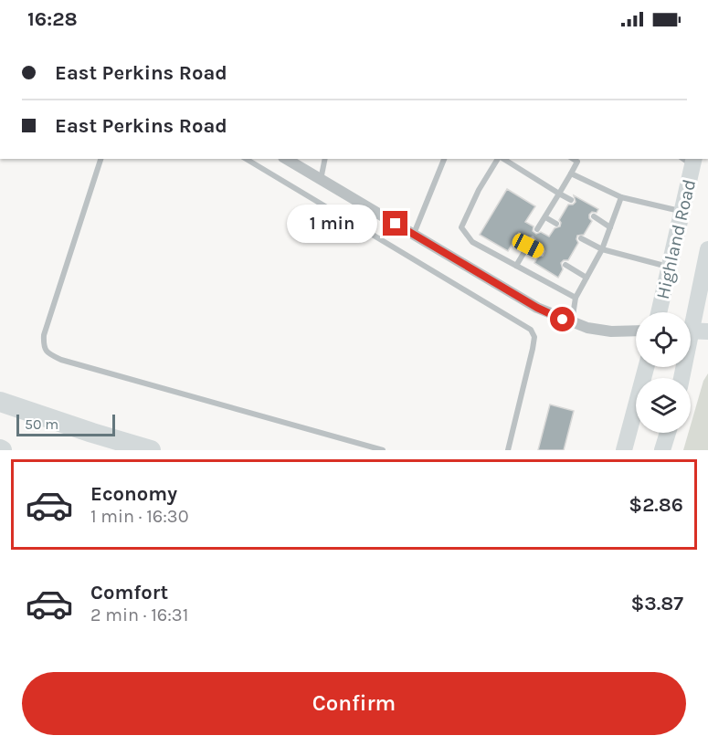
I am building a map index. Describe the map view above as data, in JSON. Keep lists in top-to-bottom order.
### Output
{
  "streets": {
    "main road": ["Highland Road"]
  },
  "scale_bar": "50 m",
  "page": {
    "status": "16:28",
    "banner": ["East Perkins Road", "East Perkins Road"],
    "bubble": "1 min",
    "scale": "50 m",
    "list": [
      {
        "name": "Economy",
        "note": "1 min · 16:30",
        "value": "$2.86"
      },
      {
        "name": "Comfort",
        "note": "2 min · 16:31",
        "value": "$3.87"
      }
    ],
    "buttons": "Confirm"
  }
}
